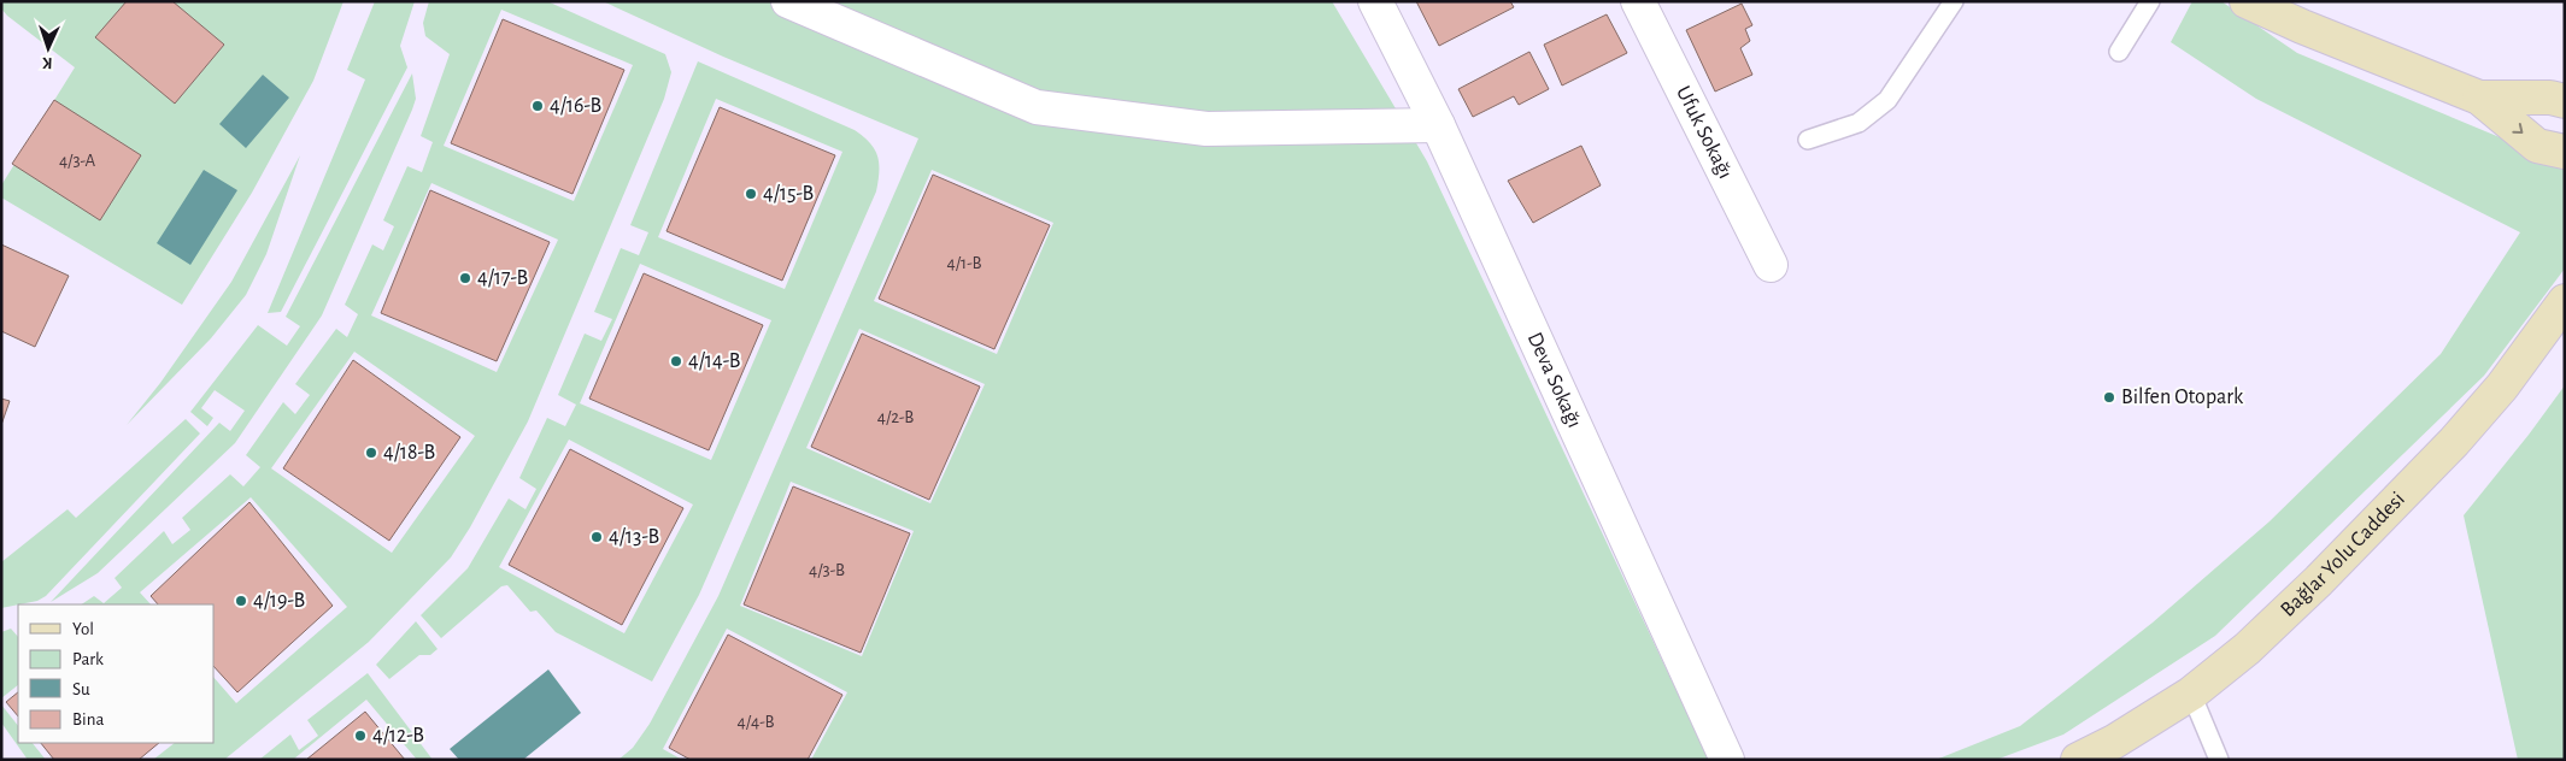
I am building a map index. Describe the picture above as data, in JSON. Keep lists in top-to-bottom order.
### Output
{
  "streets": {
    "street": ["Ufuk Sokağı", "Deva Sokağı", "Bağlar Yolu Caddesi"]
  },
  "places": [
    "4/16-B",
    "4/15-B",
    "4/17-B",
    "4/14-B",
    "Bilfen Otopark",
    "4/18-B",
    "4/13-B",
    "4/19-B",
    "4/12-B"
  ],
  "house_numbers": [
    "4/3-A",
    "4/1-B",
    "4/2-B",
    "4/3-B",
    "4/4-B"
  ],
  "legend": [
    "Yol",
    "Park",
    "Su",
    "Bina"
  ],
  "north": "bottom"
}
